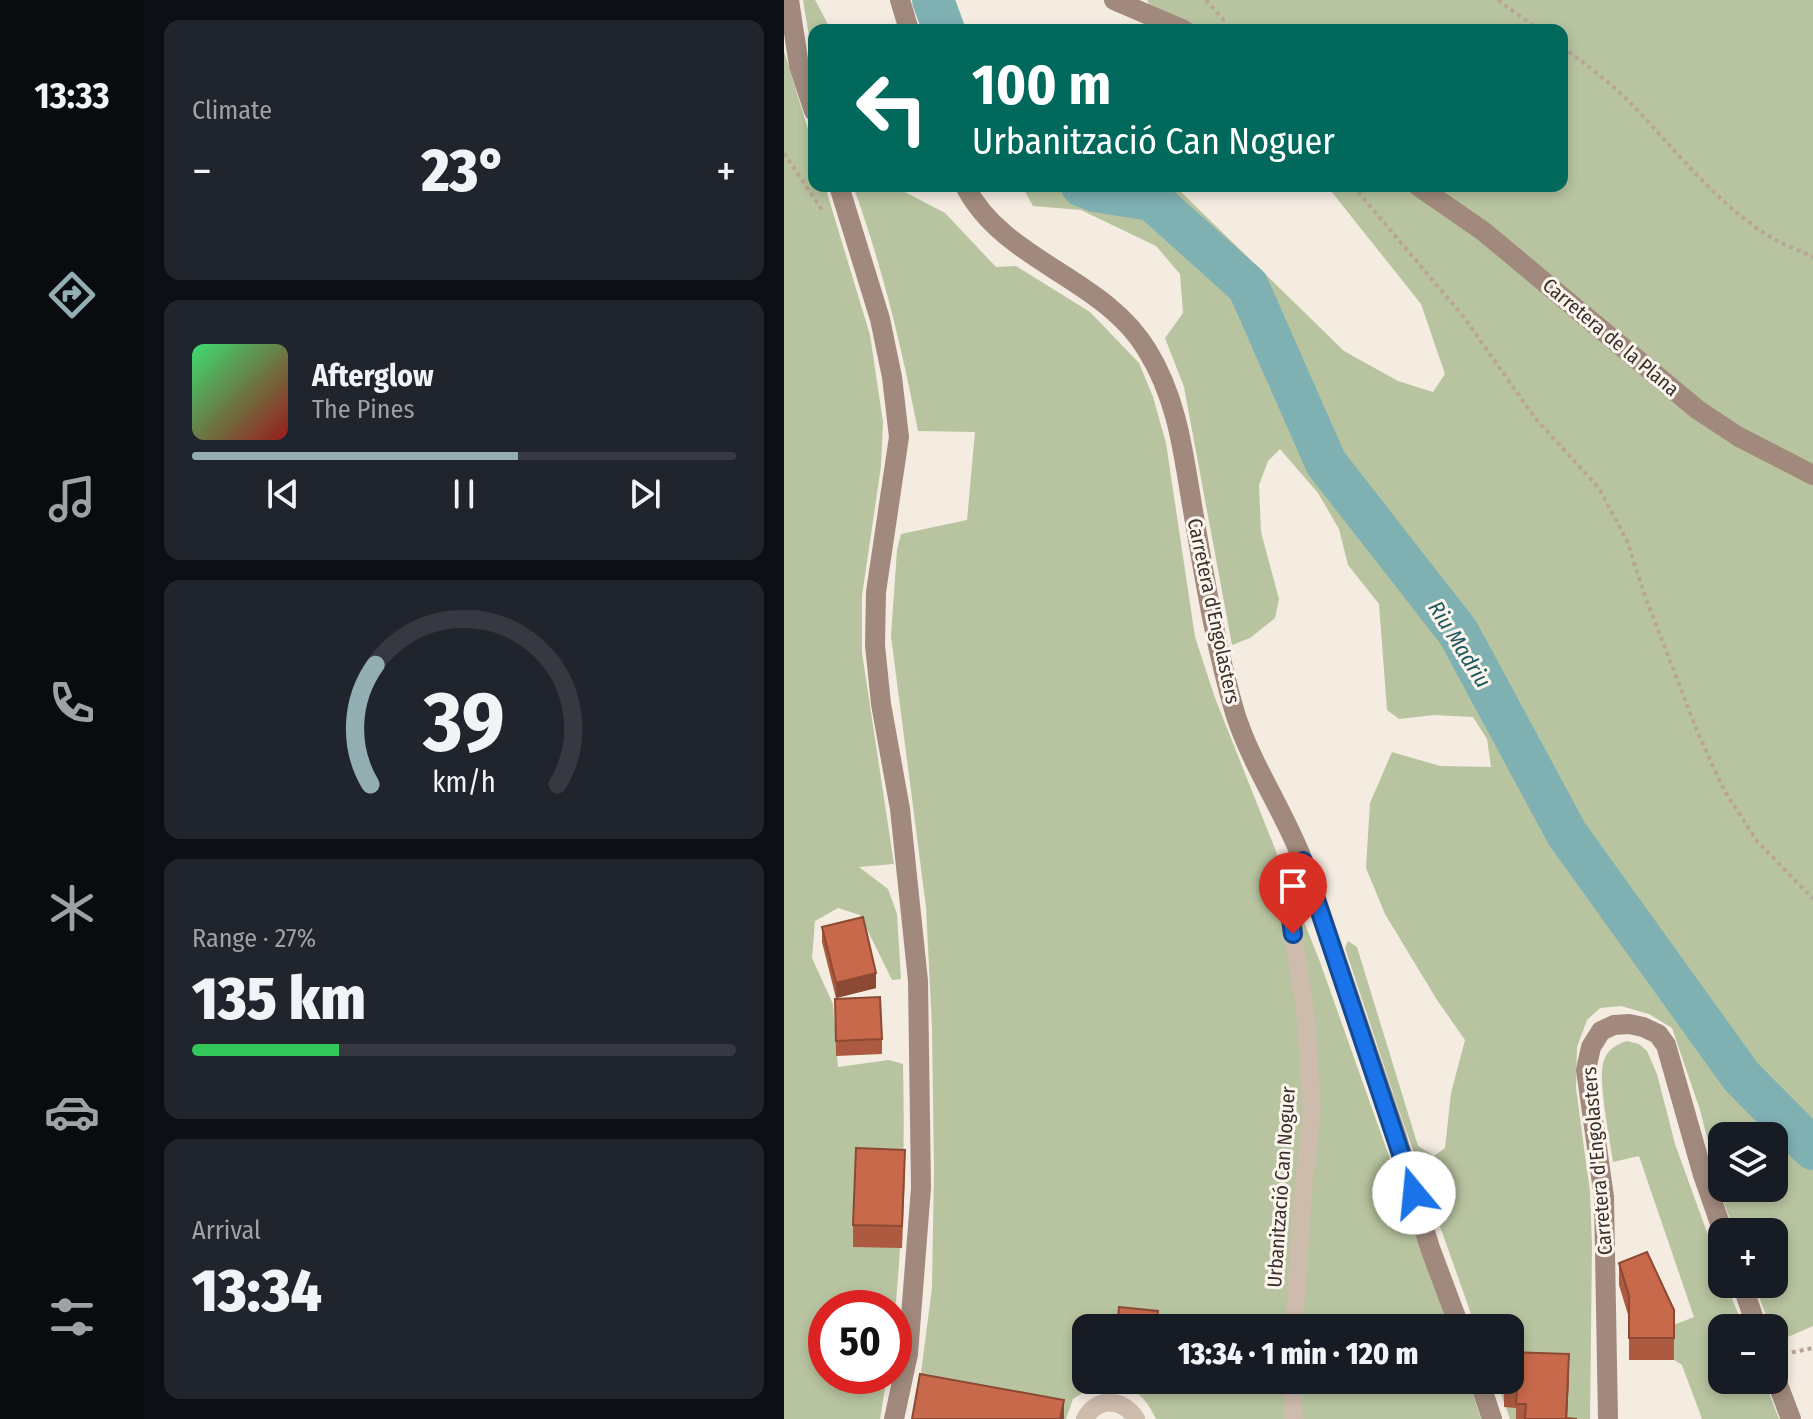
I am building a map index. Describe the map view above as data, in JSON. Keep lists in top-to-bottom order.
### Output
{
  "streets": {
    "main road": ["Carretera de la Plana", "Carretera d'Engolasters"],
    "street": ["Urbanització Can Noguer"]
  },
  "crossings": [
    ["Carretera d'Engolasters", "Urbanització Can Noguer"]
  ],
  "water": ["Riu Madriu"],
  "page": {
    "tabs": "13:33",
    "tile": [
      "Climate",
      ["Range · 27%", "135 km"],
      ["Arrival", "13:34"]
    ],
    "turn": ["100 m", "Urbanització Can Noguer"],
    "heat": ["−", "23°", "+"],
    "song": ["Afterglow", "The Pines"],
    "map_buttons": ["+", "−"],
    "limit": "50",
    "trip": "13:34 · 1 min · 120 m",
    "gauge": ["39", "km/h"]
  }
}
